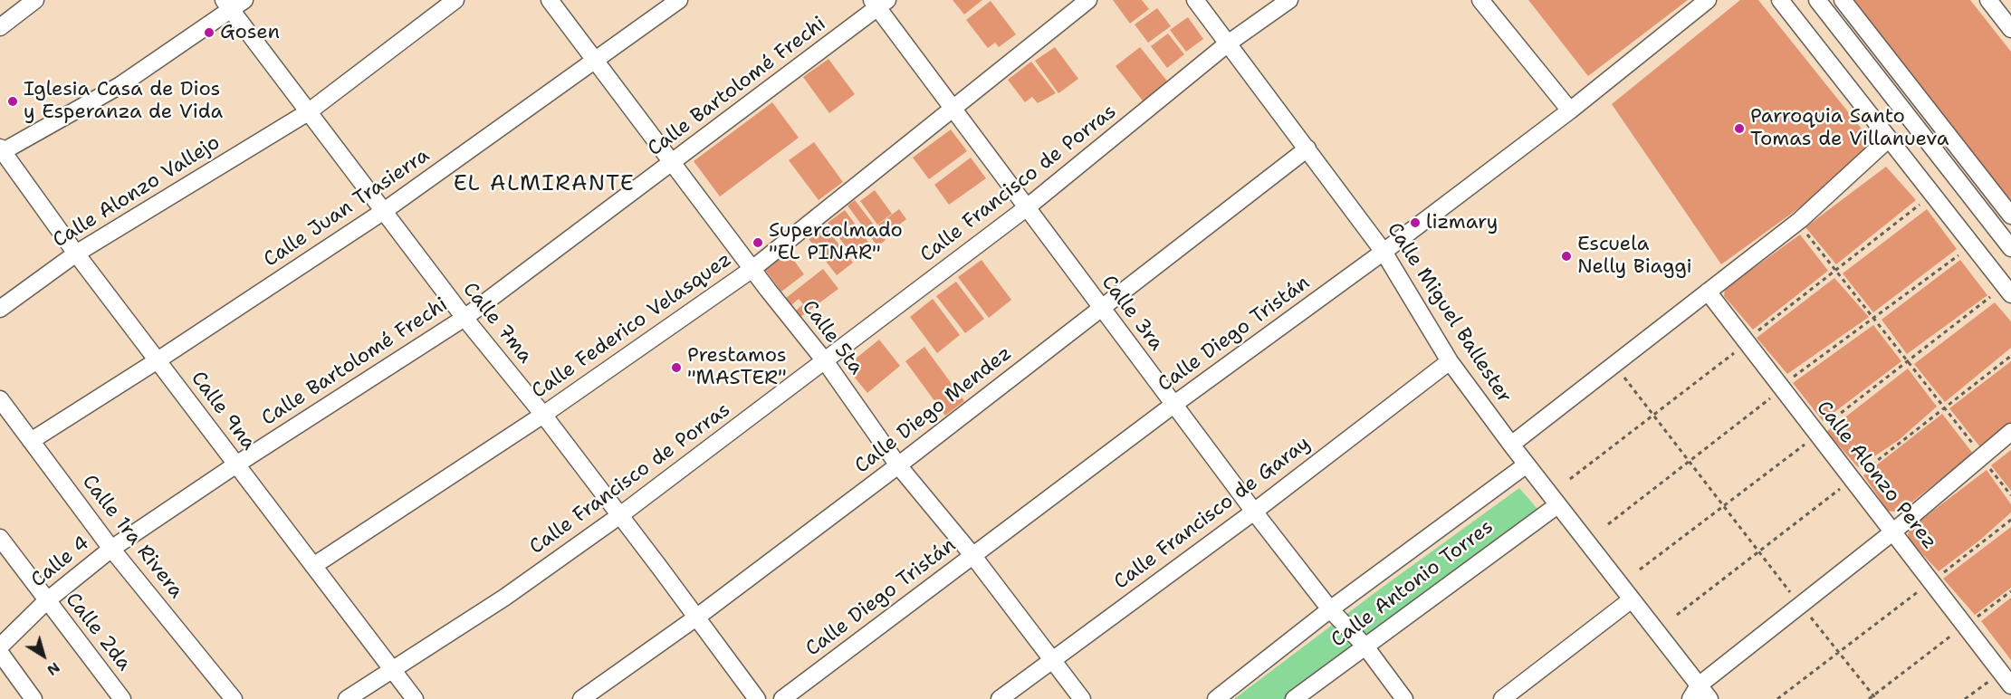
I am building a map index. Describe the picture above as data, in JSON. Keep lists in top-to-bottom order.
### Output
{
  "streets": {
    "street": [
      "Calle Bartolomé Frechi",
      "Calle Francisco de Porras",
      "Calle Alonzo Vallejo",
      "Calle Juan Trasierra",
      "Calle 3ra",
      "Calle Miguel Ballester",
      "Calle 7ma",
      "Calle Federico Velasquez",
      "Calle Diego Tristán",
      "Calle 5ta",
      "Calle Diego Mendez",
      "Calle 9na",
      "Calle Alonzo Perez",
      "Calle Francisco de Garay",
      "Calle 1ra Rivera",
      "Calle 4",
      "Calle Antonio Torres",
      "Calle 2da"
    ]
  },
  "crossings": [
    ["Calle Bartolomé Frechi", "Calle 3ra"],
    ["Calle Bartolomé Frechi", "Calle 7ma"],
    ["Calle Bartolomé Frechi", "Calle 5ta"],
    ["Calle Bartolomé Frechi", "Calle 9na"],
    ["Calle Bartolomé Frechi", "Calle 4"],
    ["Calle Francisco de Porras", "Calle 3ra"],
    ["Calle Francisco de Porras", "Calle Miguel Ballester"],
    ["Calle Francisco de Porras", "Calle 7ma"],
    ["Calle Francisco de Porras", "Calle 5ta"],
    ["Calle Francisco de Porras", "Calle 9na"],
    ["Calle Alonzo Vallejo", "Calle 7ma"],
    ["Calle Alonzo Vallejo", "Calle 9na"],
    ["Calle Juan Trasierra", "Calle 7ma"],
    ["Calle Juan Trasierra", "Calle 5ta"],
    ["Calle Juan Trasierra", "Calle 9na"],
    ["Calle Juan Trasierra", "Calle 1ra Rivera"],
    ["Calle 3ra", "Calle Federico Velasquez"],
    ["Calle 3ra", "Calle Diego Tristán"],
    ["Calle 3ra", "Calle Diego Mendez"],
    ["Calle 3ra", "Calle Francisco de Garay"],
    ["Calle 3ra", "Calle Antonio Torres"],
    ["Calle Miguel Ballester", "Calle Diego Tristán"],
    ["Calle Miguel Ballester", "Calle Diego Mendez"],
    ["Calle Miguel Ballester", "Calle Francisco de Garay"],
    ["Calle Miguel Ballester", "Calle Antonio Torres"],
    ["Calle 7ma", "Calle Federico Velasquez"],
    ["Calle 7ma", "Calle Diego Mendez"],
    ["Calle Federico Velasquez", "Calle 5ta"],
    ["Calle Federico Velasquez", "Calle 9na"],
    ["Calle Diego Tristán", "Calle 5ta"],
    ["Calle 5ta", "Calle Diego Mendez"],
    ["Calle 5ta", "Calle Francisco de Garay"],
    ["Calle 9na", "Calle 4"],
    ["Calle 1ra Rivera", "Calle 4"],
    ["Calle 4", "Calle 2da"]
  ],
  "districts": ["EL ALMIRANTE"],
  "places": [
    "Gosen",
    "Iglesia Casa de Dios y Esperanza de Vida",
    "Parroquia Santo Tomas de Villanueva",
    "lizmary",
    "Supercolmado \"EL PINAR\"",
    "Escuela Nelly Biaggi",
    "Prestamos \"MASTER\""
  ],
  "north": "bottom right"
}
